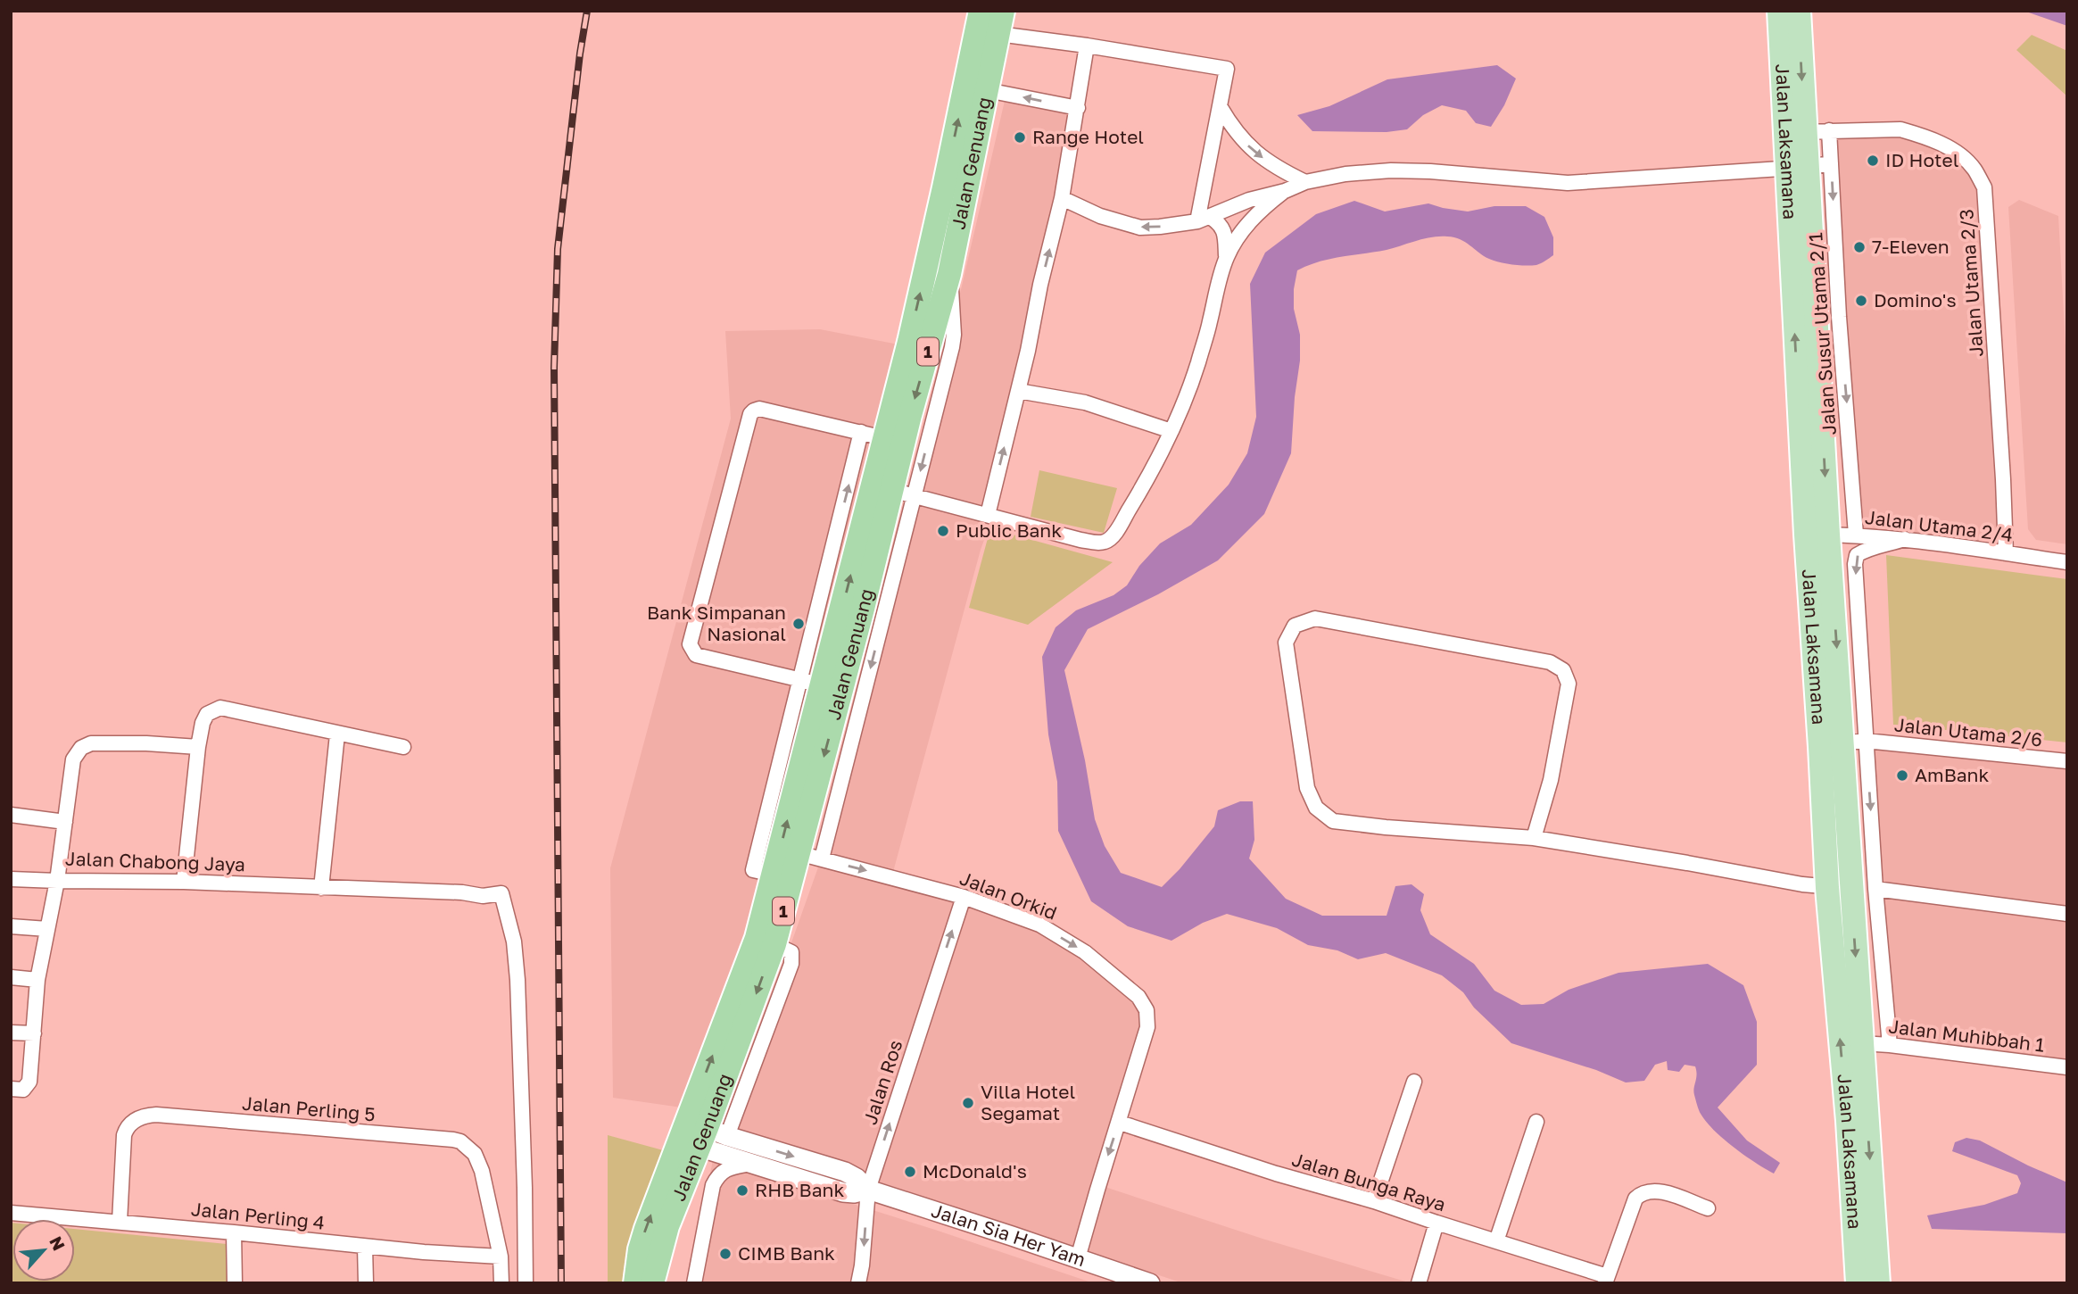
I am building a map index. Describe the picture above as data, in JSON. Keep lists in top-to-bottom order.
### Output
{
  "streets": {
    "highway": ["Jalan Genuang", "1"],
    "main road": ["Jalan Laksamana"],
    "street": [
      "Jalan Utama 2/3",
      "Jalan Susur Utama 2/1",
      "Jalan Utama 2/4",
      "Jalan Utama 2/6",
      "Jalan Chabong Jaya",
      "Jalan Orkid",
      "Jalan Muhibbah 1",
      "Jalan Ros",
      "Jalan Perling 5",
      "Jalan Bunga Raya",
      "Jalan Perling 4",
      "Jalan Sia Her Yam"
    ]
  },
  "crossings": [
    ["Jalan Laksamana", "Jalan Utama 2/3"],
    ["Jalan Laksamana", "Jalan Utama 2/4"],
    ["Jalan Laksamana", "Jalan Utama 2/6"],
    ["Jalan Laksamana", "Jalan Muhibbah 1"],
    ["Jalan Genuang", "Jalan Orkid"],
    ["Jalan Genuang", "Jalan Sia Her Yam"],
    ["Jalan Utama 2/3", "Jalan Susur Utama 2/1"],
    ["Jalan Utama 2/3", "Jalan Utama 2/4"],
    ["Jalan Susur Utama 2/1", "Jalan Utama 2/4"],
    ["Jalan Orkid", "Jalan Ros"],
    ["Jalan Orkid", "Jalan Bunga Raya"],
    ["Jalan Orkid", "Jalan Sia Her Yam"],
    ["Jalan Ros", "Jalan Sia Her Yam"],
    ["Jalan Perling 5", "Jalan Perling 4"]
  ],
  "one_way": ["Jalan Susur Utama 2/1"],
  "places": [
    "Range Hotel",
    "ID Hotel",
    "7-Eleven",
    "Domino's",
    "Public Bank",
    "Bank Simpanan Nasional",
    "AmBank",
    "Villa Hotel Segamat",
    "McDonald's",
    "RHB Bank",
    "CIMB Bank"
  ],
  "north": "top right"
}
